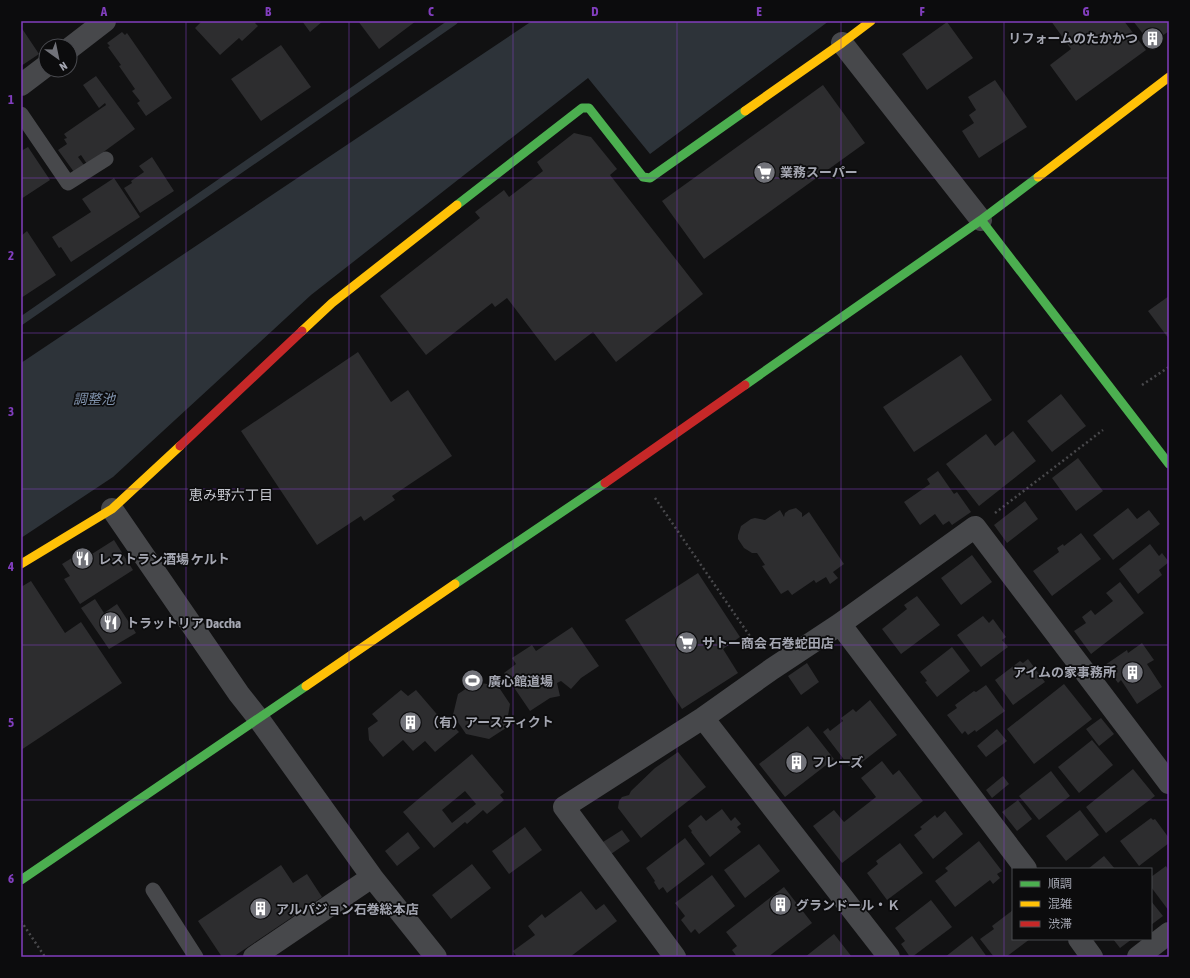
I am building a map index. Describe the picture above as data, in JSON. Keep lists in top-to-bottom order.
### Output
{
  "districts": ["恵み野六丁目"],
  "water": ["調整池"],
  "places": {
    "building": [
      "リフォームのたかかつ",
      "アイムの家事務所",
      "（有）アースティクト",
      "フレーズ",
      "グランドール・Ｋ",
      "アルパジョン石巻総本店"
    ],
    "supermarket": ["業務スーパー", "サトー商会 石巻蛇田店"],
    "restaurant": ["レストラン酒場 ケルト", "トラットリア Daccha"],
    "sports": ["廣心館道場"]
  },
  "legend": ["順調", "混雑", "渋滞"],
  "north": "bottom right",
  "grid": {
    "columns": [
      "A",
      "B",
      "C",
      "D",
      "E",
      "F",
      "G"
    ],
    "rows": [
      "1",
      "2",
      "3",
      "4",
      "5",
      "6"
    ]
  }
}
